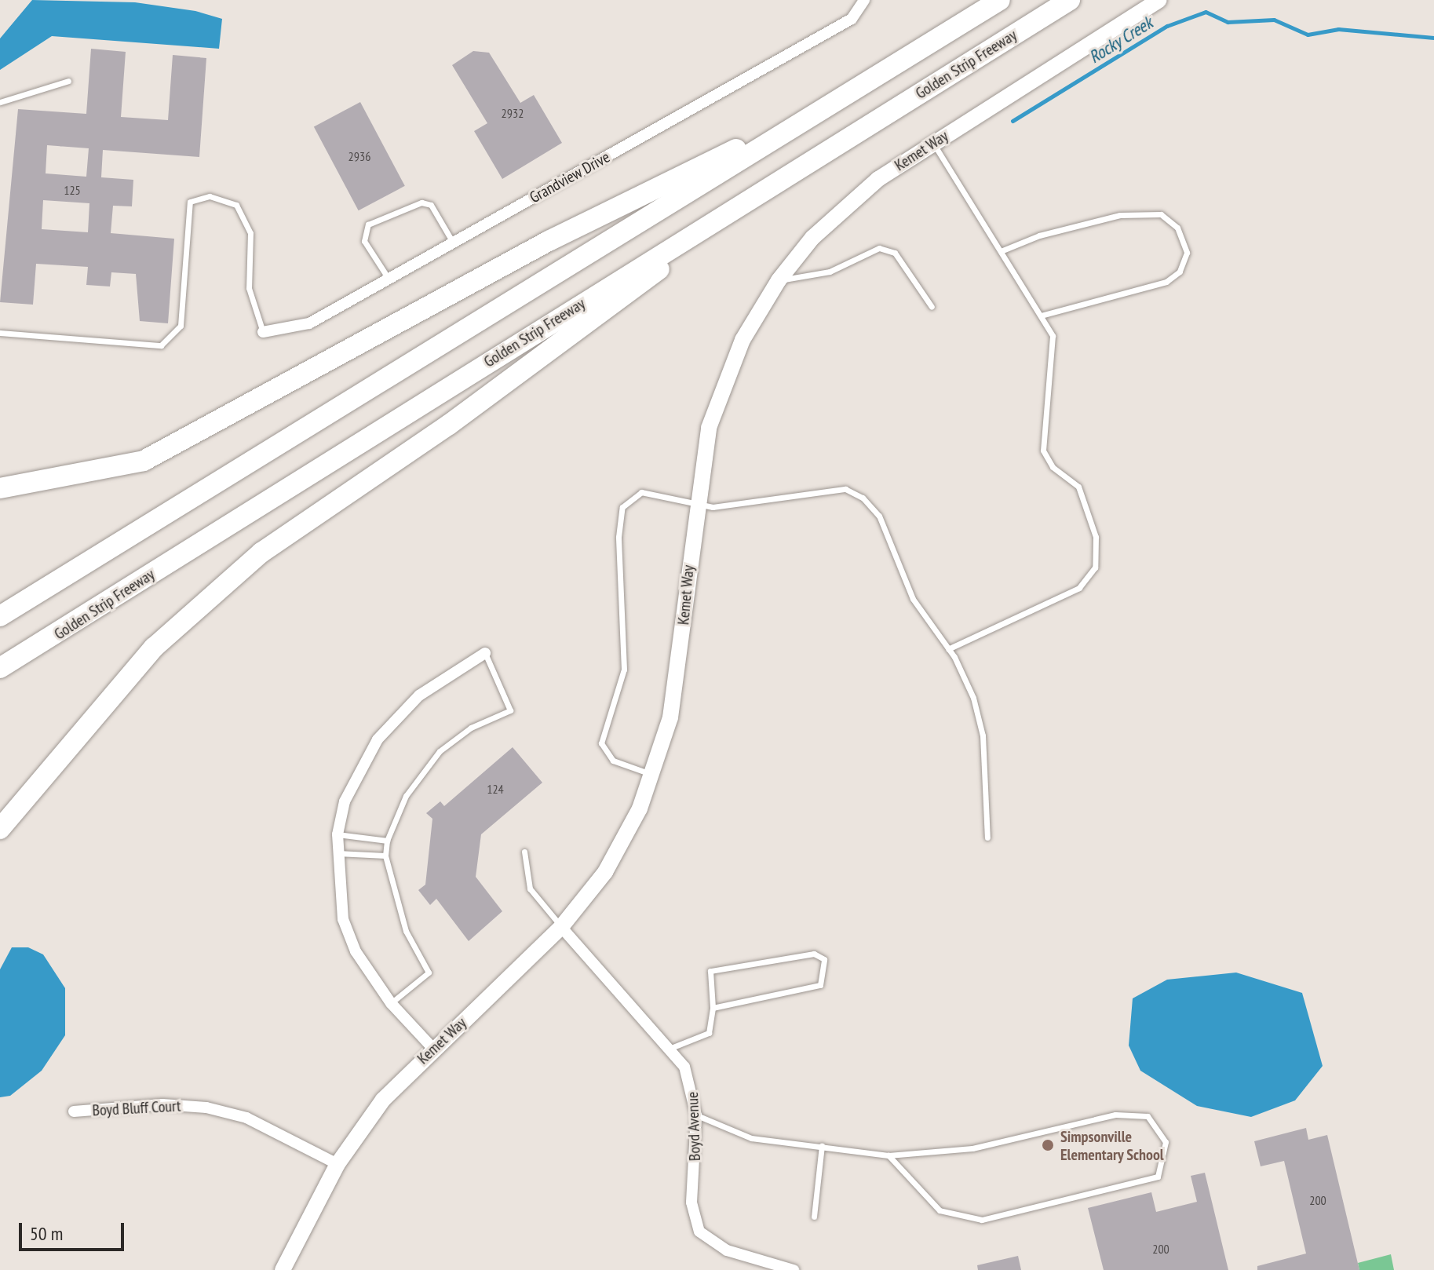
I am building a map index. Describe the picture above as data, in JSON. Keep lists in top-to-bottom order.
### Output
{
  "streets": {
    "highway": ["Golden Strip Freeway"],
    "street": [
      "Kemet Way",
      "Grandview Drive",
      "Boyd Bluff Court",
      "Boyd Avenue"
    ]
  },
  "crossings": [
    ["Kemet Way", "Boyd Bluff Court"],
    ["Kemet Way", "Boyd Avenue"]
  ],
  "water": ["Rocky Creek"],
  "places": ["Simpsonville Elementary School"],
  "house_numbers": [
    "2932",
    "2936",
    "125",
    "124",
    "200",
    "200"
  ],
  "scale_bar": "50 m"
}
